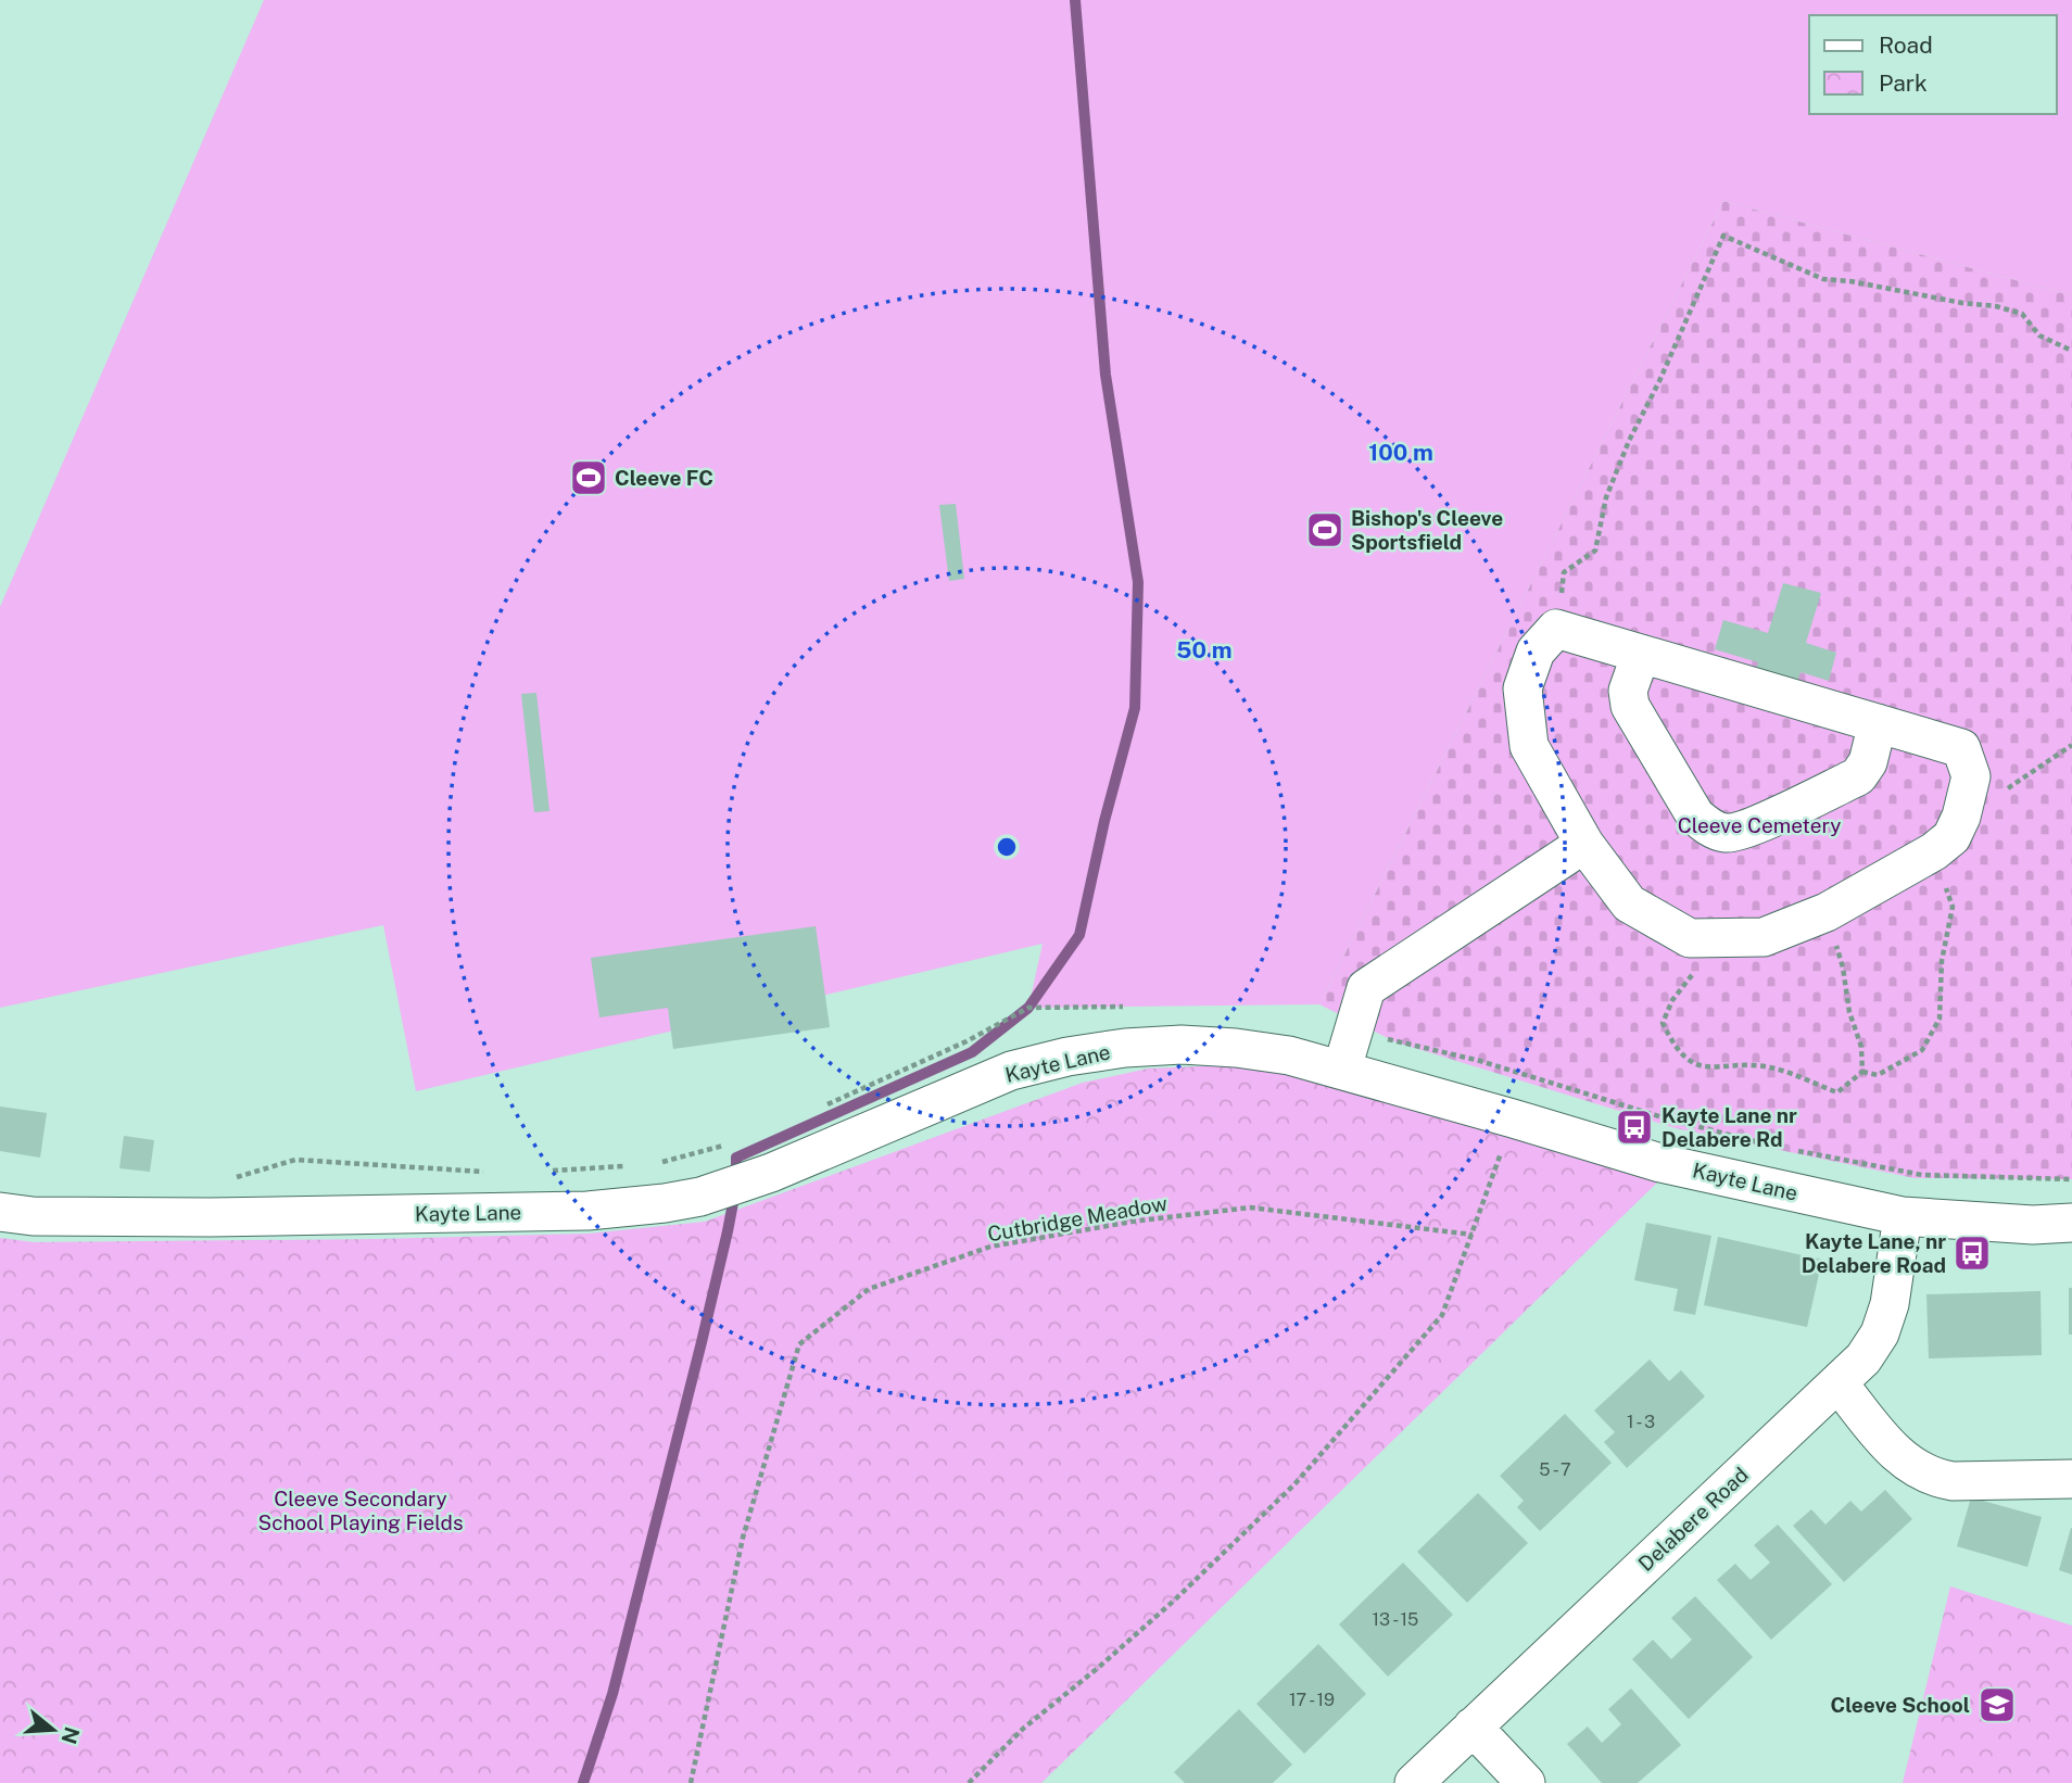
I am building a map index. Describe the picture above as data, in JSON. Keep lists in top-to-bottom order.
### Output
{
  "streets": {
    "street": ["Kayte Lane", "Delabere Road"],
    "path": ["Cutbridge Meadow"]
  },
  "crossings": [
    ["Kayte Lane", "Delabere Road"]
  ],
  "parks": ["Cleeve Cemetery", "Cleeve Secondary School Playing Fields"],
  "places": {
    "sports": ["Cleeve FC", "Bishop's Cleeve Sportsfield"],
    "bus stop": ["Kayte Lane nr Delabere Rd", "Kayte Lane, nr Delabere Road"],
    "school or university": ["Cleeve School"]
  },
  "house_numbers": [
    "1 - 3",
    "5 - 7",
    "13 - 15",
    "17 - 19"
  ],
  "legend": ["Road", "Park"],
  "north": "right",
  "rings": ["100 m", "50 m"]
}
